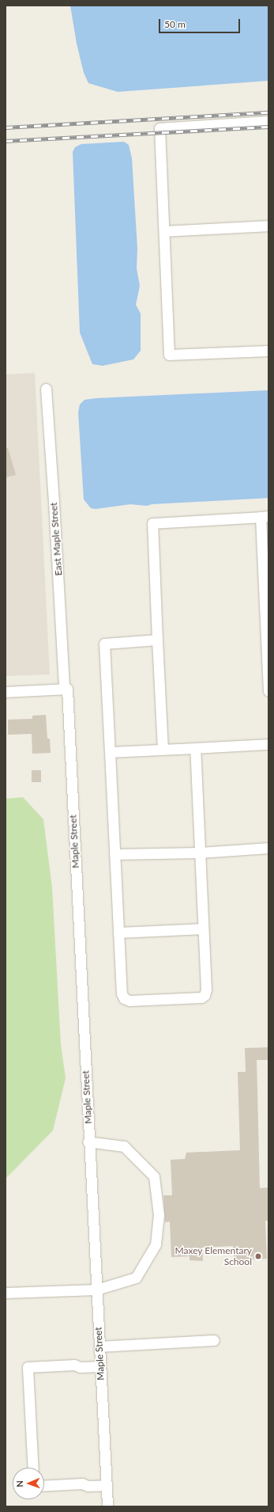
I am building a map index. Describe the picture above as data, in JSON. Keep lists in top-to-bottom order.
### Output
{
  "streets": {
    "street": ["East Maple Street", "Maple Street"]
  },
  "crossings": [
    ["East Maple Street", "Maple Street"]
  ],
  "places": ["Maxey Elementary School"],
  "scale_bar": "50 m",
  "north": "left"
}
